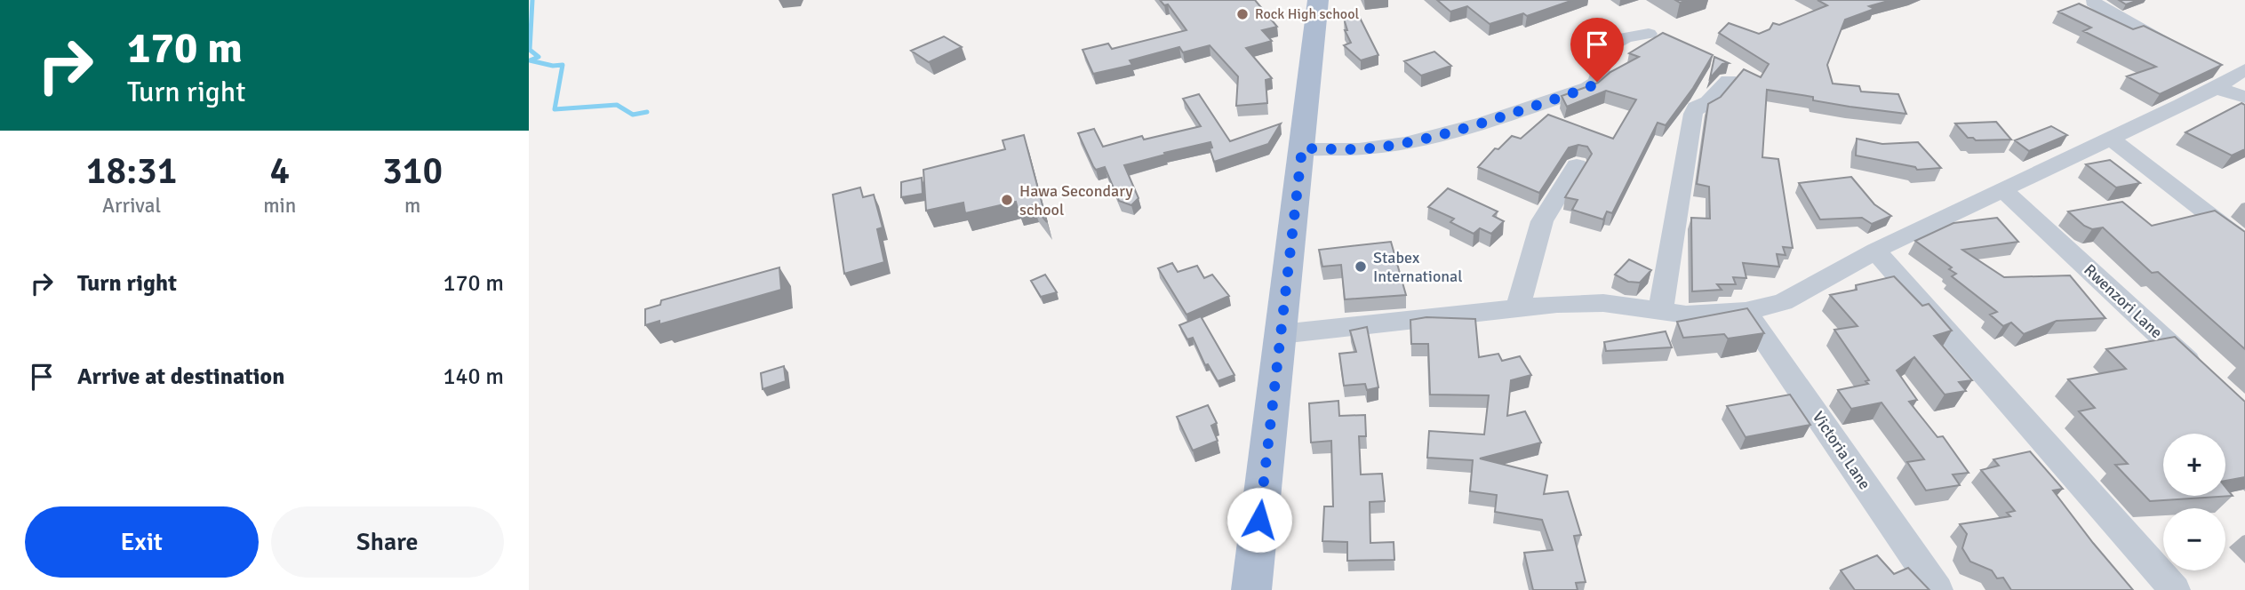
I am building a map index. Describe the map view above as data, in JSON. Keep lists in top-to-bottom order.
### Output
{
  "streets": {
    "street": ["Rwenzori Lane", "Victoria Lane"]
  },
  "places": ["Rock High school", "Hawa Secondary school", "Stabex International"],
  "page": {
    "turn": ["170 m", "Turn right"],
    "eta": [
      "18:31",
      "Arrival",
      "4",
      "min",
      "310",
      "m"
    ],
    "list": [
      {
        "name": "Turn right",
        "value": "170 m"
      },
      {
        "name": "Arrive at destination",
        "value": "140 m"
      }
    ],
    "map_buttons": ["+", "−"],
    "buttons": ["Exit", "Share"]
  }
}
